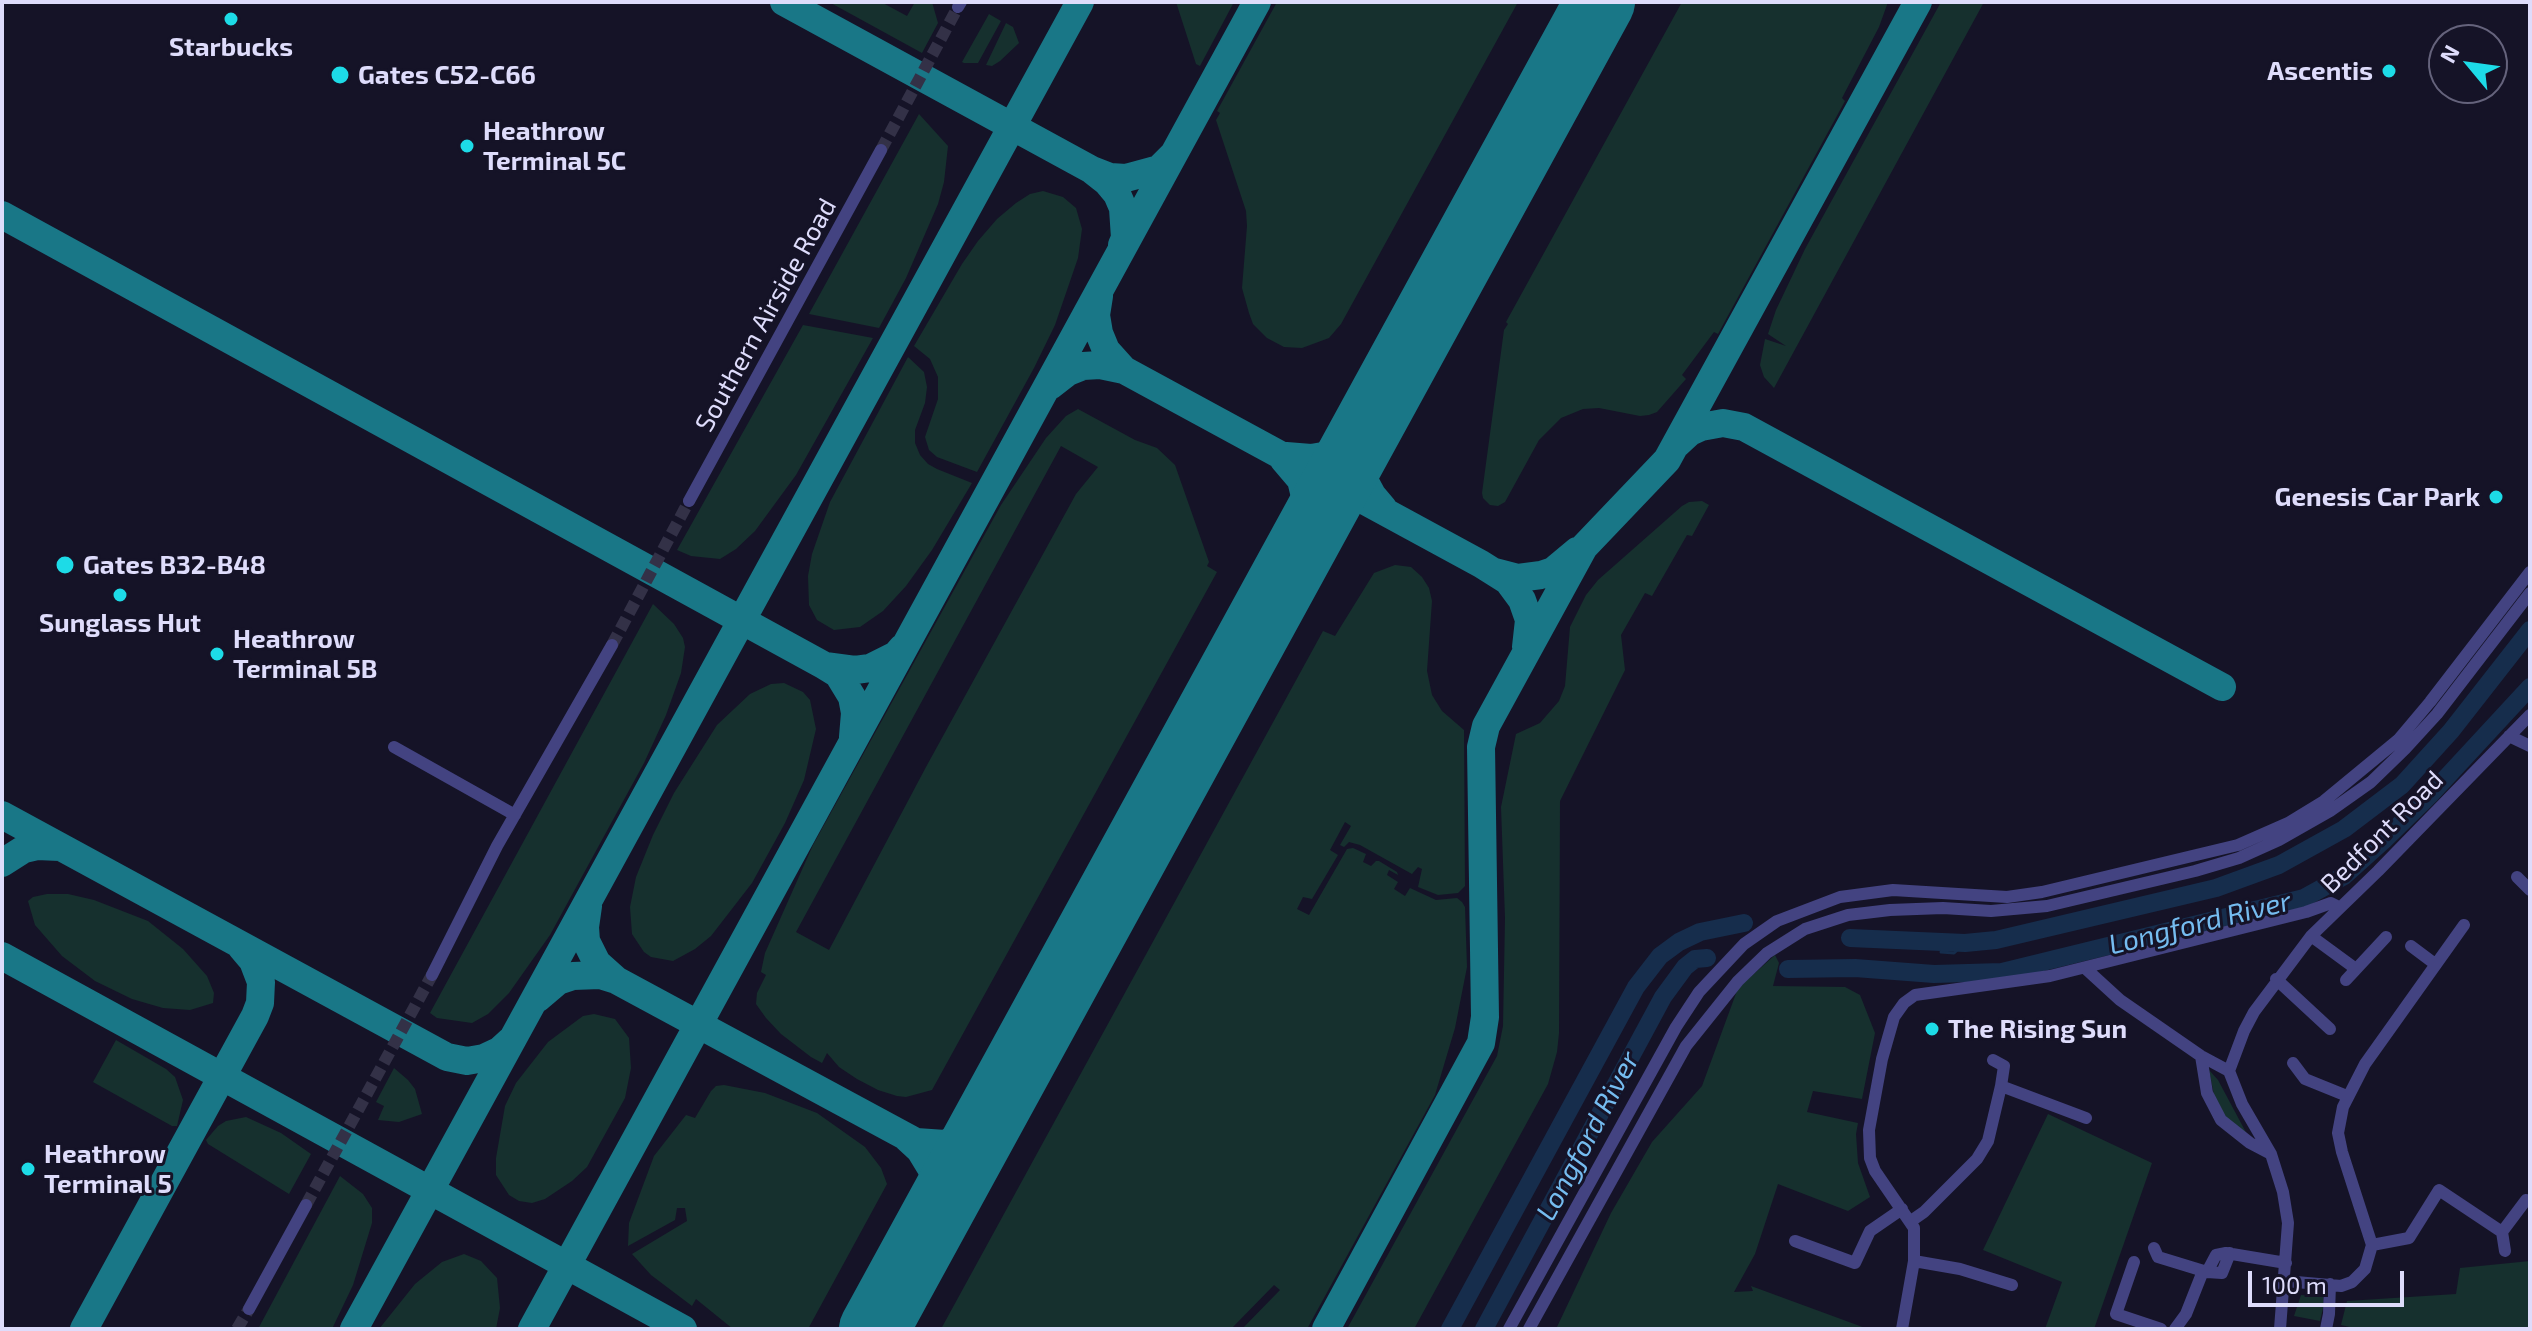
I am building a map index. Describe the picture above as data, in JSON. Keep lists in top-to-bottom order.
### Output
{
  "streets": {
    "street": ["Southern Airside Road", "Bedfont Road"]
  },
  "water": ["Longford River"],
  "places": [
    "Starbucks",
    "Ascentis",
    "Gates C52-C66",
    "Heathrow Terminal 5C",
    "Genesis Car Park",
    "Gates B32-B48",
    "Sunglass Hut",
    "Heathrow Terminal 5B",
    "The Rising Sun",
    "Heathrow Terminal 5"
  ],
  "scale_bar": "100 m",
  "north": "top left"
}
